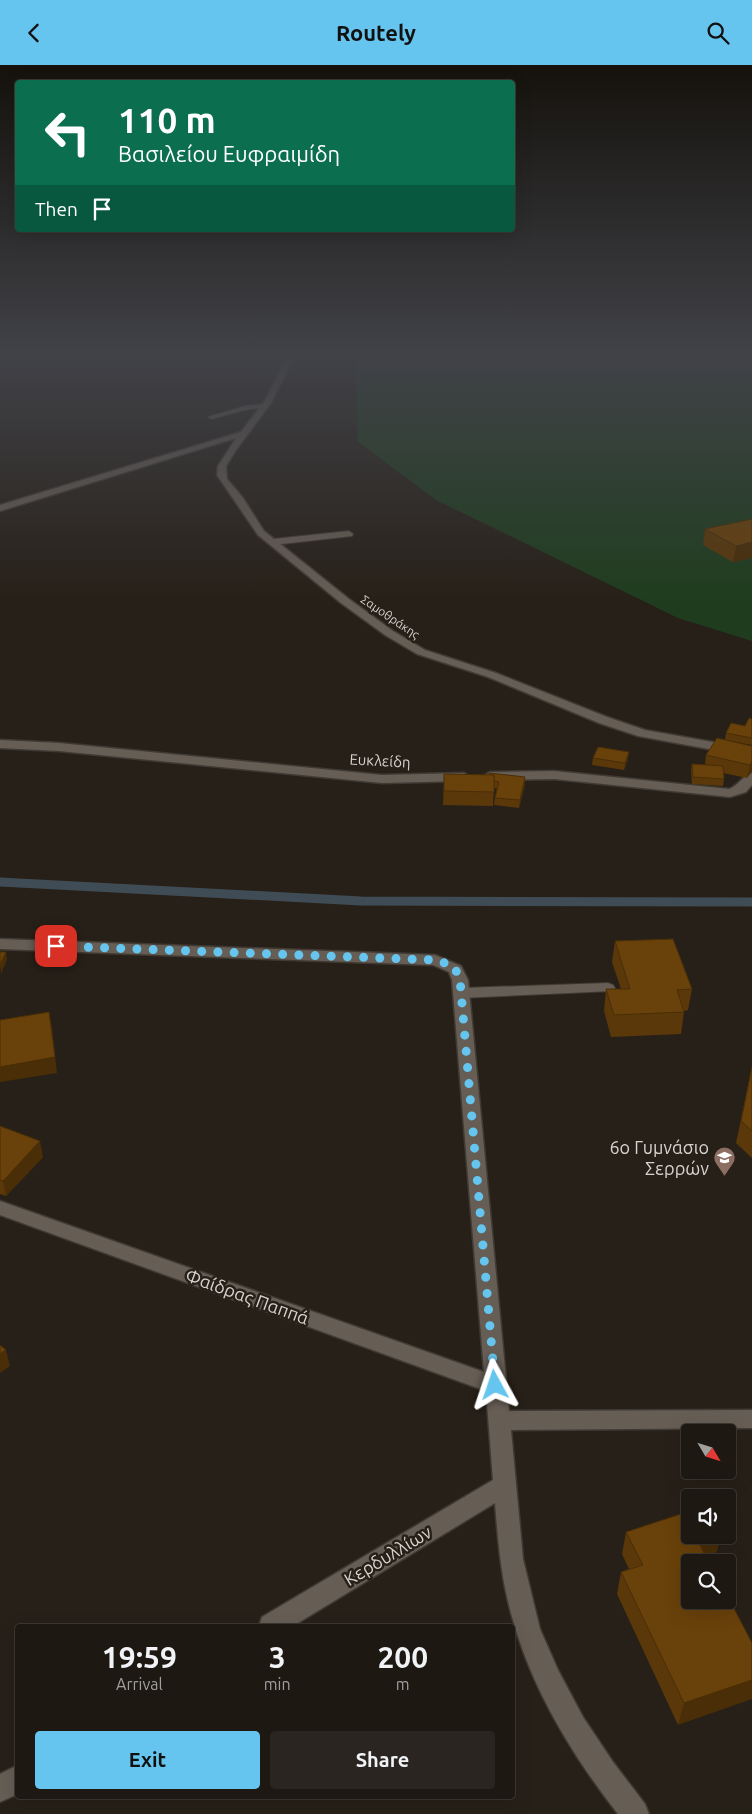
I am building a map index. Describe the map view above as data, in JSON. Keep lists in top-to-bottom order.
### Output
{
  "streets": {
    "street": [
      "Σαμοθράκης",
      "Ευκλείδη",
      "Φαίδρας Παππά",
      "Κερδυλλίων"
    ]
  },
  "places": {
    "school or university": ["6ο Γυμνάσιο Σερρών"]
  },
  "north": "bottom right",
  "page": {
    "header": "Routely",
    "turn": ["110 m", "Βασιλείου Ευφραιμίδη"],
    "then": "Then",
    "eta": [
      "19:59",
      "Arrival",
      "3",
      "min",
      "200",
      "m"
    ],
    "buttons": ["Exit", "Share"]
  }
}
